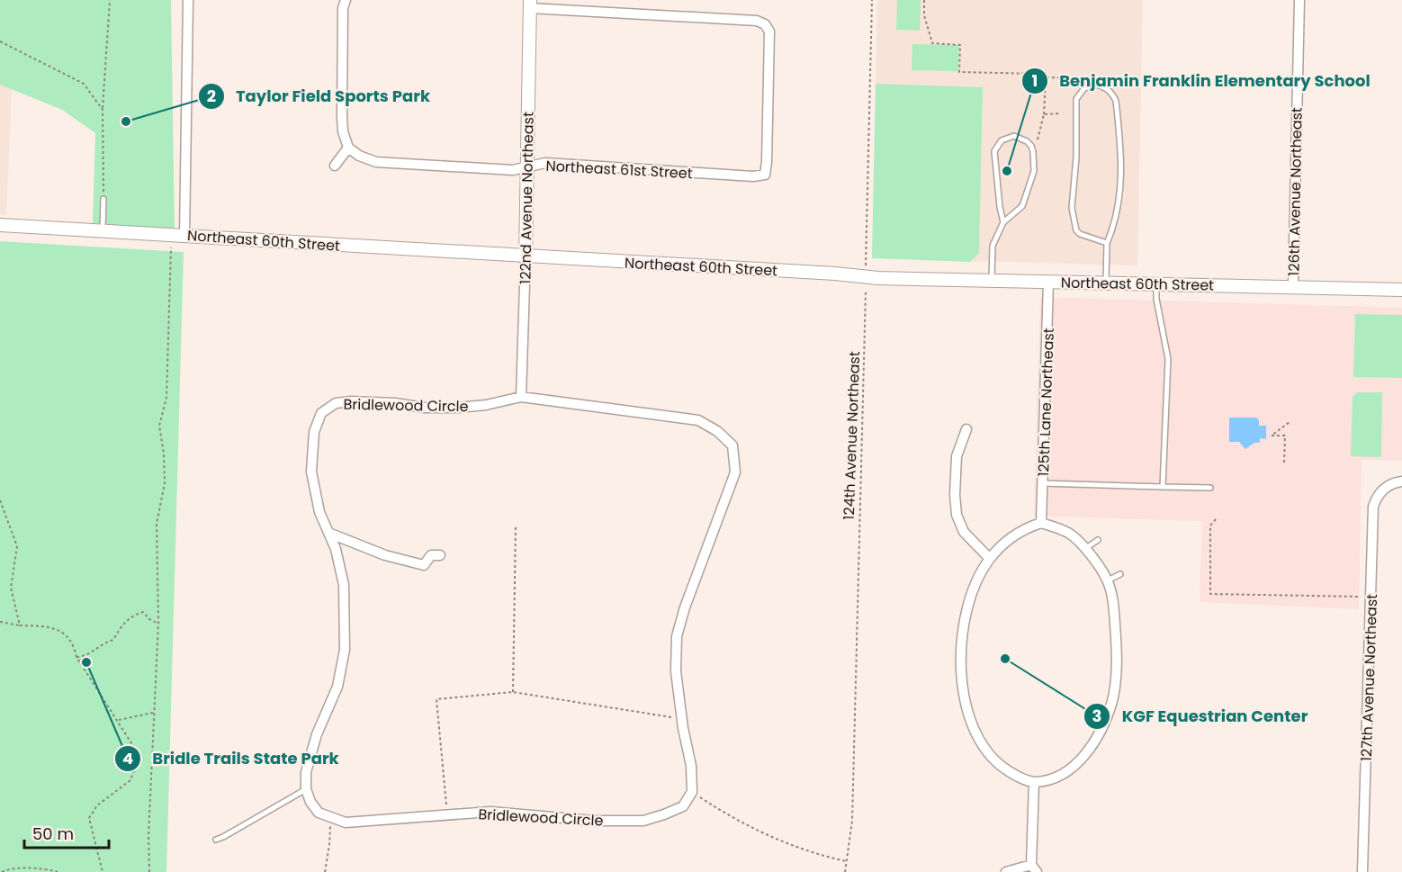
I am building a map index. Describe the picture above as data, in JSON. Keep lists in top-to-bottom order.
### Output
{
  "streets": {
    "street": [
      "Northeast 61st Street",
      "126th Avenue Northeast",
      "122nd Avenue Northeast",
      "Northeast 60th Street",
      "125th Lane Northeast",
      "Bridlewood Circle",
      "127th Avenue Northeast"
    ],
    "path": ["124th Avenue Northeast"]
  },
  "crossings": [
    ["Northeast 61st Street", "122nd Avenue Northeast"],
    ["126th Avenue Northeast", "Northeast 60th Street"],
    ["122nd Avenue Northeast", "Northeast 60th Street"],
    ["122nd Avenue Northeast", "Bridlewood Circle"],
    ["Northeast 60th Street", "125th Lane Northeast"],
    ["Northeast 60th Street", "124th Avenue Northeast"]
  ],
  "places": [
    "Taylor Field Sports Park",
    "Benjamin Franklin Elementary School",
    "KGF Equestrian Center",
    "Bridle Trails State Park"
  ],
  "scale_bar": "50 m"
}
